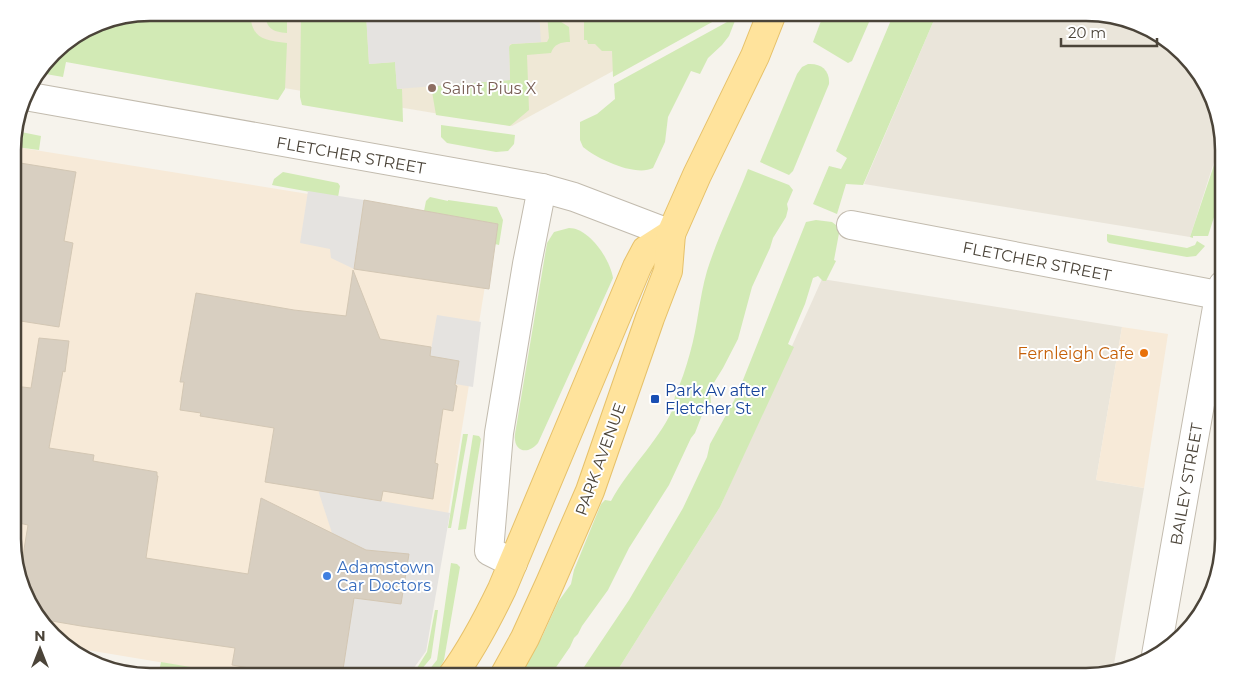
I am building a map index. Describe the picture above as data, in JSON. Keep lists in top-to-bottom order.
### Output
{
  "streets": {
    "main road": ["PARK AVENUE"],
    "street": ["FLETCHER STREET", "BAILEY STREET"]
  },
  "crossings": [
    ["FLETCHER STREET", "PARK AVENUE"]
  ],
  "places": {
    "other": ["Saint Pius X", "Fernleigh Cafe", "Adamstown Car Doctors"],
    "transit": ["Park Av after Fletcher St"]
  },
  "scale_bar": "20 m",
  "north": "top"
}
